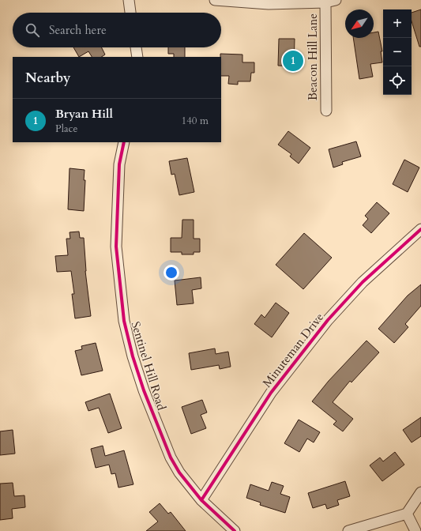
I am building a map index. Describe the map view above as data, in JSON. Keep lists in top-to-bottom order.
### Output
{
  "streets": {
    "street": ["Beacon Hill Lane", "Minuteman Drive", "Sentinel Hill Road"]
  },
  "crossings": [
    ["Minuteman Drive", "Sentinel Hill Road"]
  ],
  "north": "bottom left",
  "page": {
    "map_buttons": ["+", "−"],
    "search": "Search here",
    "pins": "1",
    "heading": "Nearby",
    "list": [
      {
        "mark": "1",
        "name": "Bryan Hill",
        "note": "Place",
        "value": "140 m"
      }
    ]
  }
}
